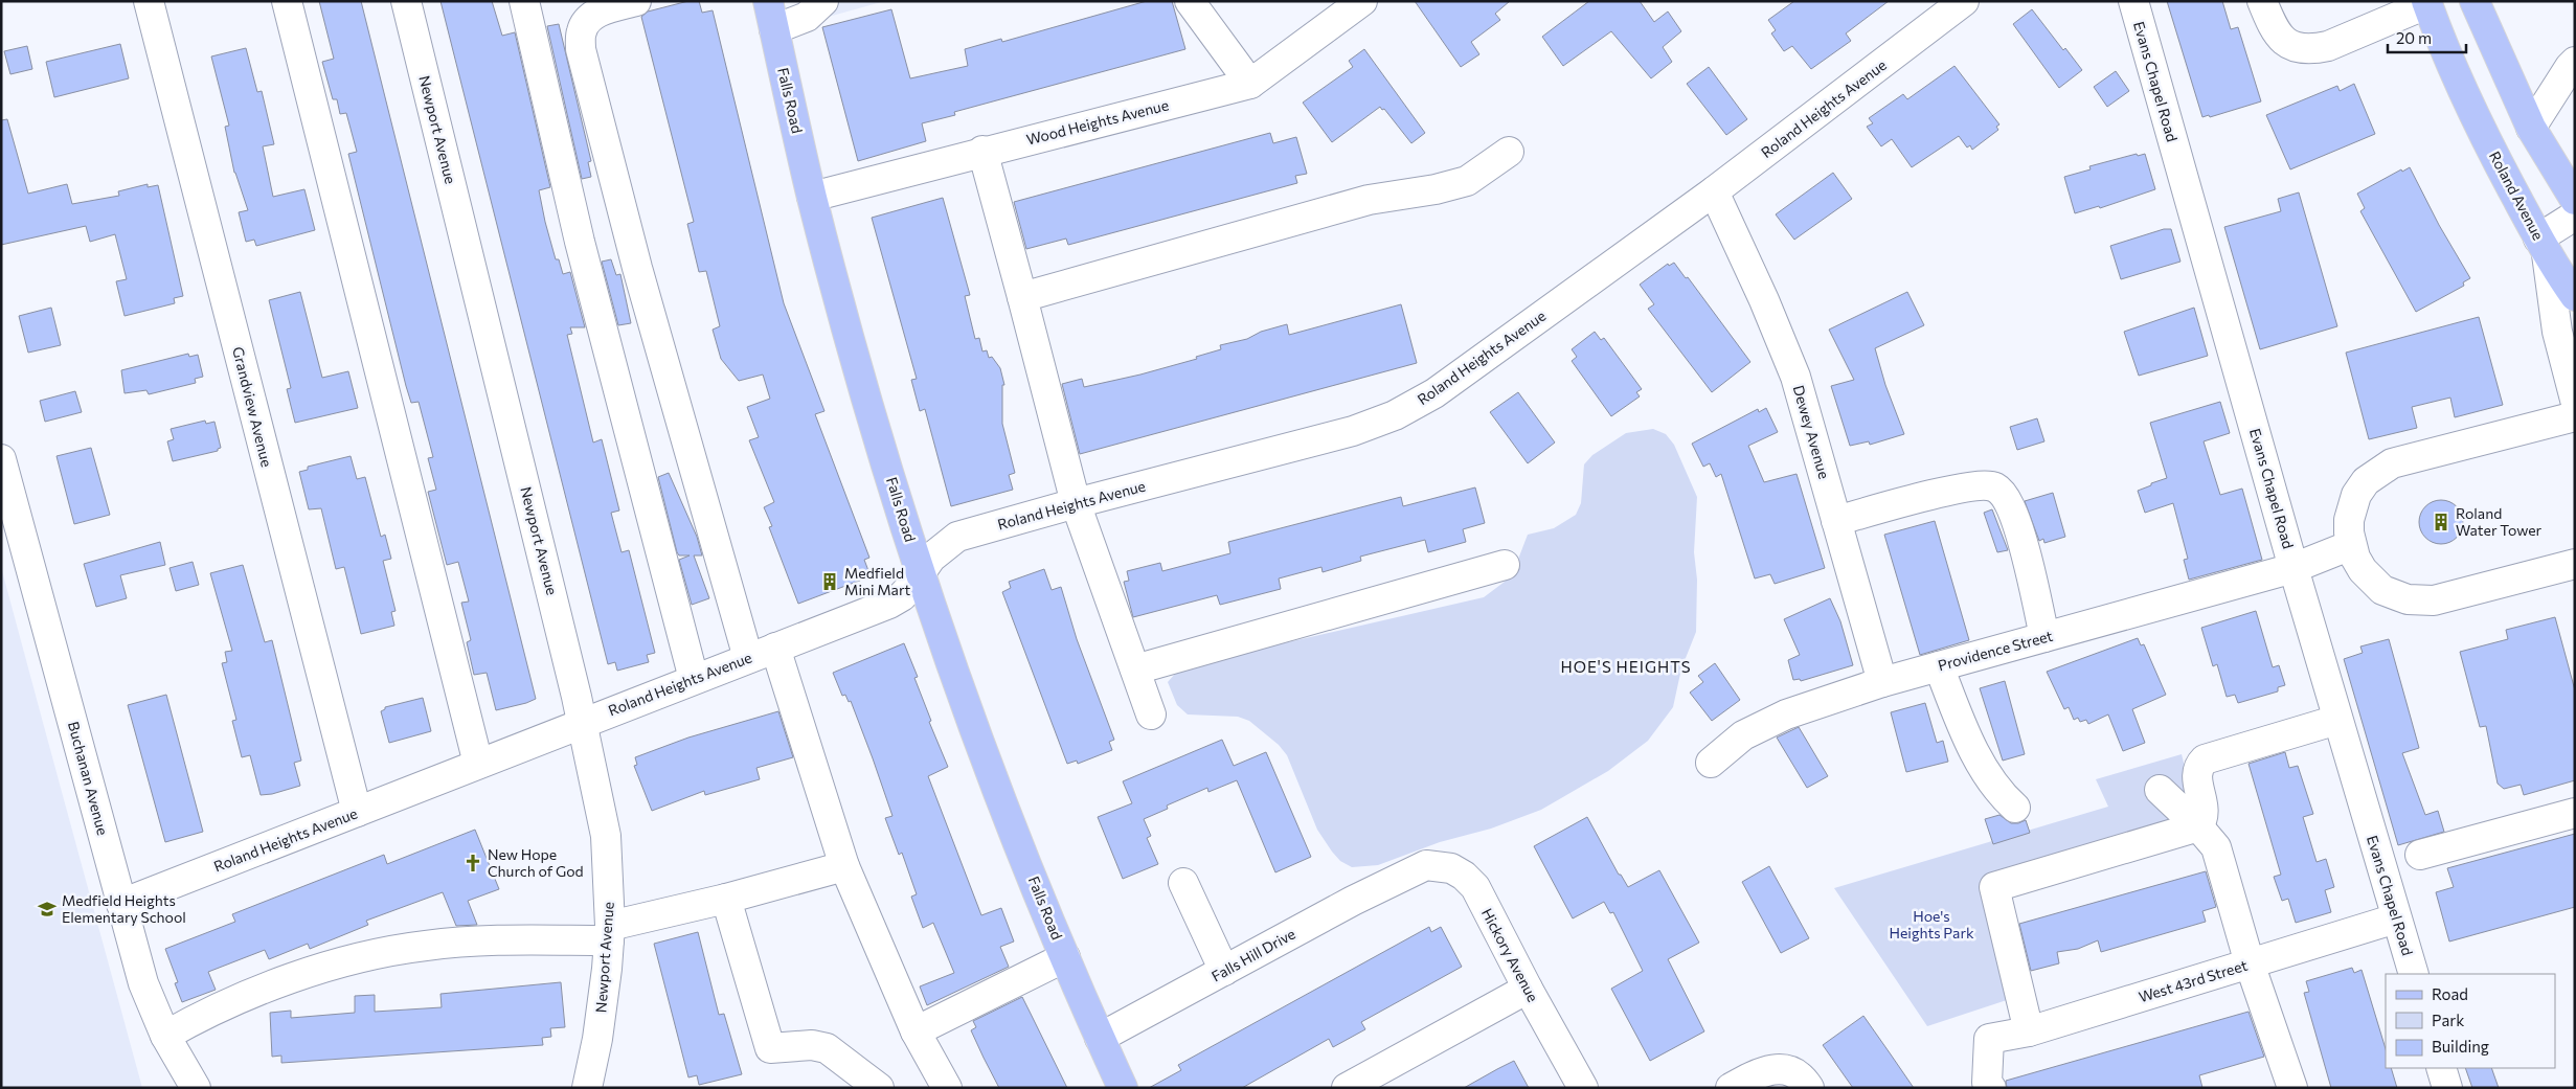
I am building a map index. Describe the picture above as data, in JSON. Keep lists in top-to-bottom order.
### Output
{
  "streets": {
    "main road": ["Falls Road", "Roland Avenue"],
    "street": [
      "Evans Chapel Road",
      "Roland Heights Avenue",
      "Wood Heights Avenue",
      "Newport Avenue",
      "Grandview Avenue",
      "Dewey Avenue",
      "Providence Street",
      "Buchanan Avenue",
      "Falls Hill Drive",
      "Hickory Avenue",
      "West 43rd Street"
    ]
  },
  "crossings": [
    ["Evans Chapel Road", "Providence Street"],
    ["Evans Chapel Road", "West 43rd Street"],
    ["Falls Road", "Roland Heights Avenue"],
    ["Falls Road", "Wood Heights Avenue"],
    ["Falls Road", "Falls Hill Drive"],
    ["Roland Heights Avenue", "Newport Avenue"],
    ["Roland Heights Avenue", "Grandview Avenue"],
    ["Roland Heights Avenue", "Dewey Avenue"],
    ["Roland Heights Avenue", "Buchanan Avenue"],
    ["Dewey Avenue", "Providence Street"],
    ["Falls Hill Drive", "Hickory Avenue"]
  ],
  "districts": ["HOE'S HEIGHTS"],
  "parks": ["Hoe's Heights Park"],
  "places": {
    "building": ["Roland Water Tower", "Medfield Mini Mart"],
    "church": ["New Hope Church of God"],
    "school or university": ["Medfield Heights Elementary School"]
  },
  "legend": ["Road", "Park", "Building"],
  "scale_bar": "20 m"
}
